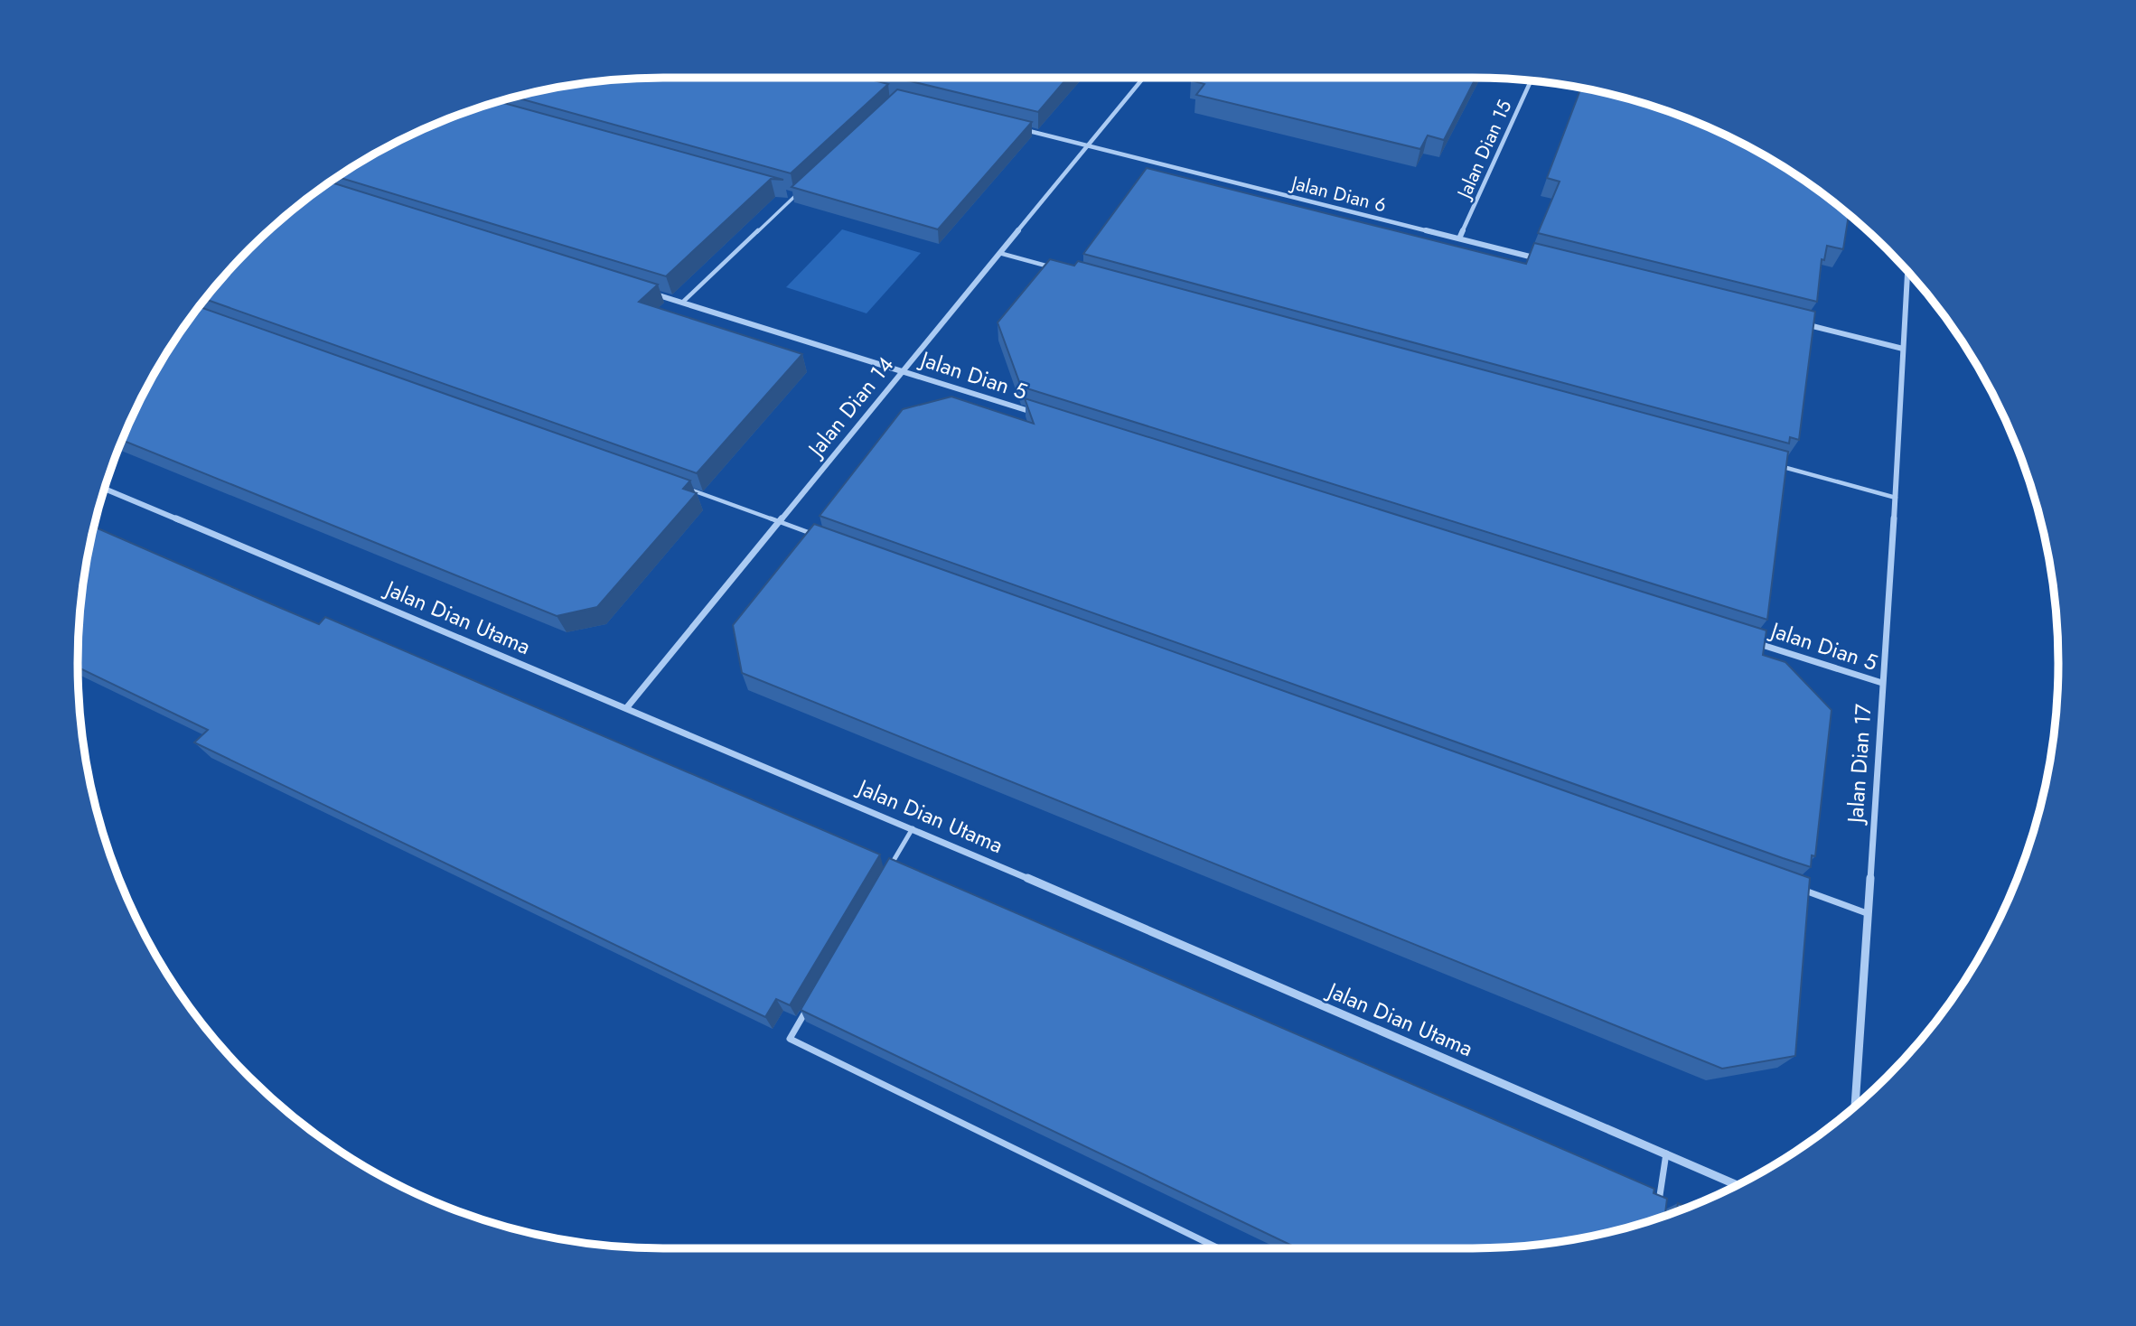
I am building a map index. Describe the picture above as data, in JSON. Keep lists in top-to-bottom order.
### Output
{
  "streets": {
    "street": [
      "Jalan Dian 15",
      "Jalan Dian 6",
      "Jalan Dian 5",
      "Jalan Dian 14",
      "Jalan Dian Utama",
      "Jalan Dian 17"
    ]
  },
  "crossings": [
    ["Jalan Dian 15", "Jalan Dian 6"],
    ["Jalan Dian 6", "Jalan Dian 14"],
    ["Jalan Dian 5", "Jalan Dian 14"],
    ["Jalan Dian 5", "Jalan Dian 17"],
    ["Jalan Dian 14", "Jalan Dian Utama"]
  ]
}
